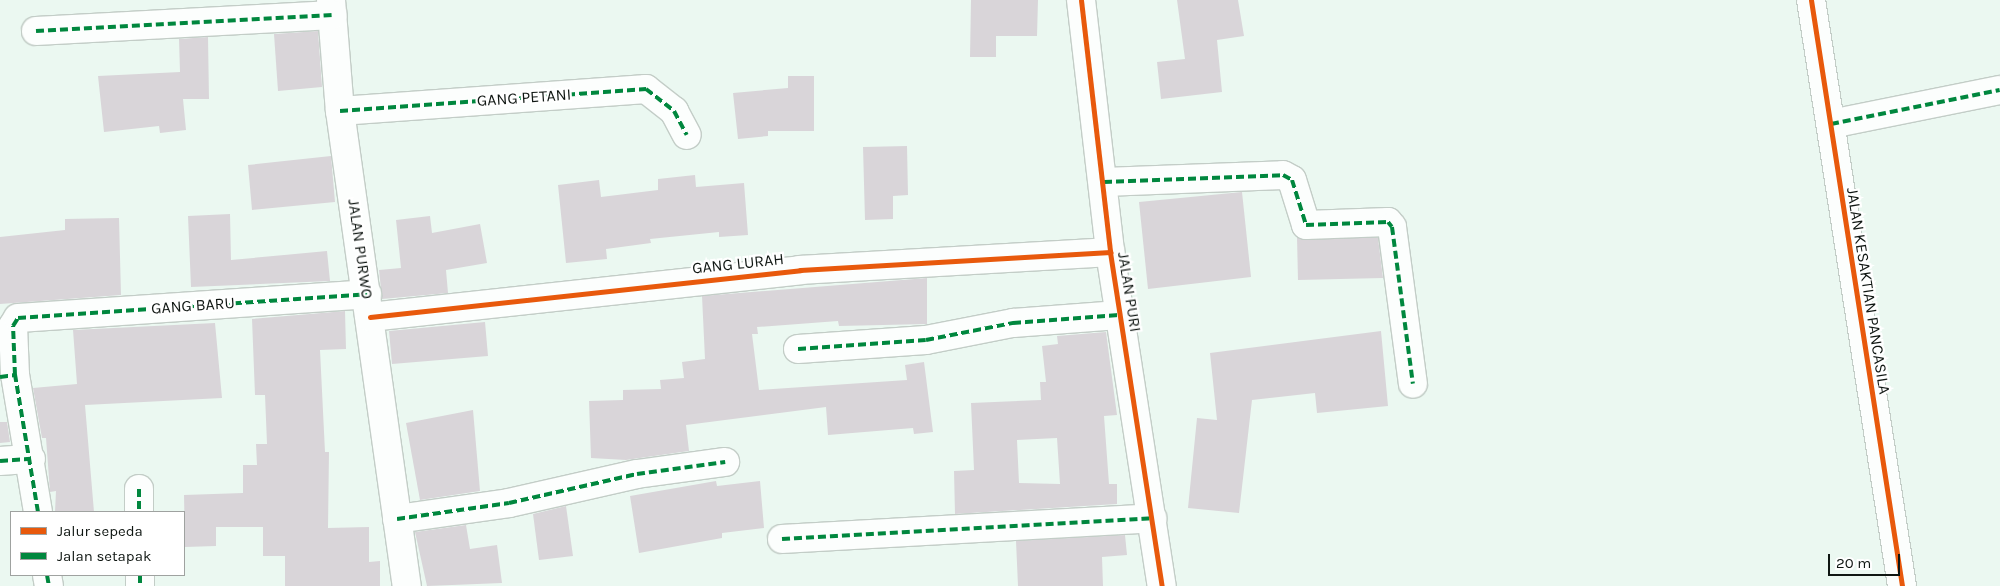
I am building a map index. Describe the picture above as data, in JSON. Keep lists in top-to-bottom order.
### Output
{
  "streets": {
    "street": [
      "GANG PETANI",
      "JALAN PURWO",
      "GANG LURAH",
      "JALAN KESAKTIAN PANCASILA",
      "JALAN PURI",
      "GANG BARU"
    ]
  },
  "crossings": [
    ["GANG PETANI", "JALAN PURWO"],
    ["JALAN PURWO", "GANG LURAH"],
    ["JALAN PURWO", "GANG BARU"],
    ["GANG LURAH", "JALAN PURI"],
    ["GANG LURAH", "GANG BARU"]
  ],
  "legend": ["Jalur sepeda", "Jalan setapak"],
  "scale_bar": "20 m"
}
